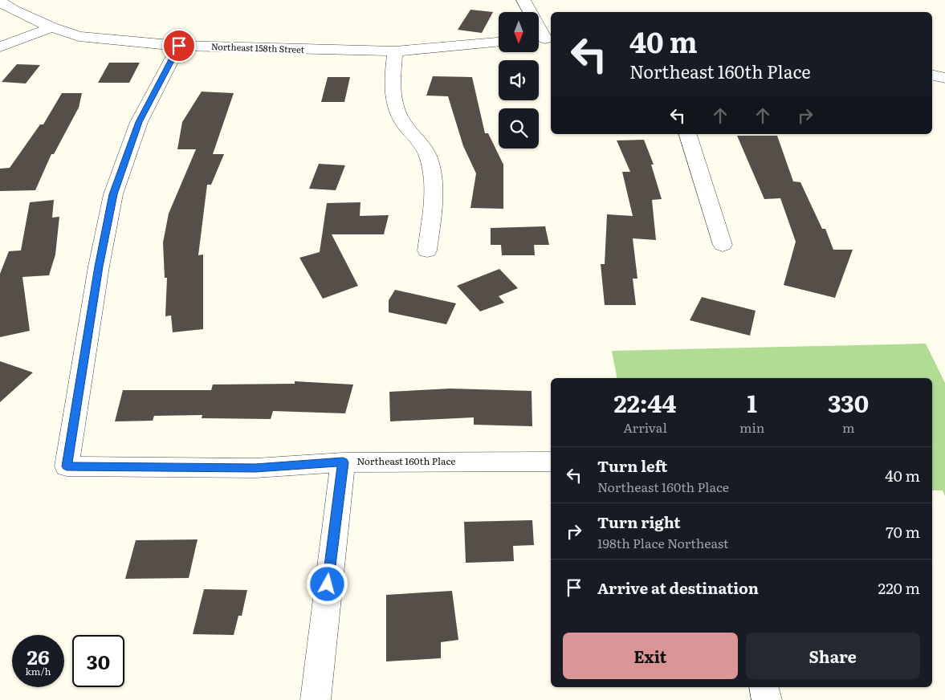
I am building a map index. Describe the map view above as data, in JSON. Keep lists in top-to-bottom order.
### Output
{
  "streets": {
    "street": ["Northeast 158th Street", "Northeast 160th Place"]
  },
  "crossings": [
    ["Northeast 158th Street", "Northeast 160th Place"]
  ],
  "north": "bottom",
  "page": {
    "turn": ["40 m", "Northeast 160th Place"],
    "eta": [
      "22:44",
      "Arrival",
      "1",
      "min",
      "330",
      "m"
    ],
    "list": [
      {
        "name": "Turn left",
        "note": "Northeast 160th Place",
        "value": "40 m"
      },
      {
        "name": "Turn right",
        "note": "198th Place Northeast",
        "value": "70 m"
      },
      {
        "name": "Arrive at destination",
        "value": "220 m"
      }
    ],
    "buttons": ["Exit", "Share"],
    "speed": "26 km/h",
    "limit": "30"
  }
}
